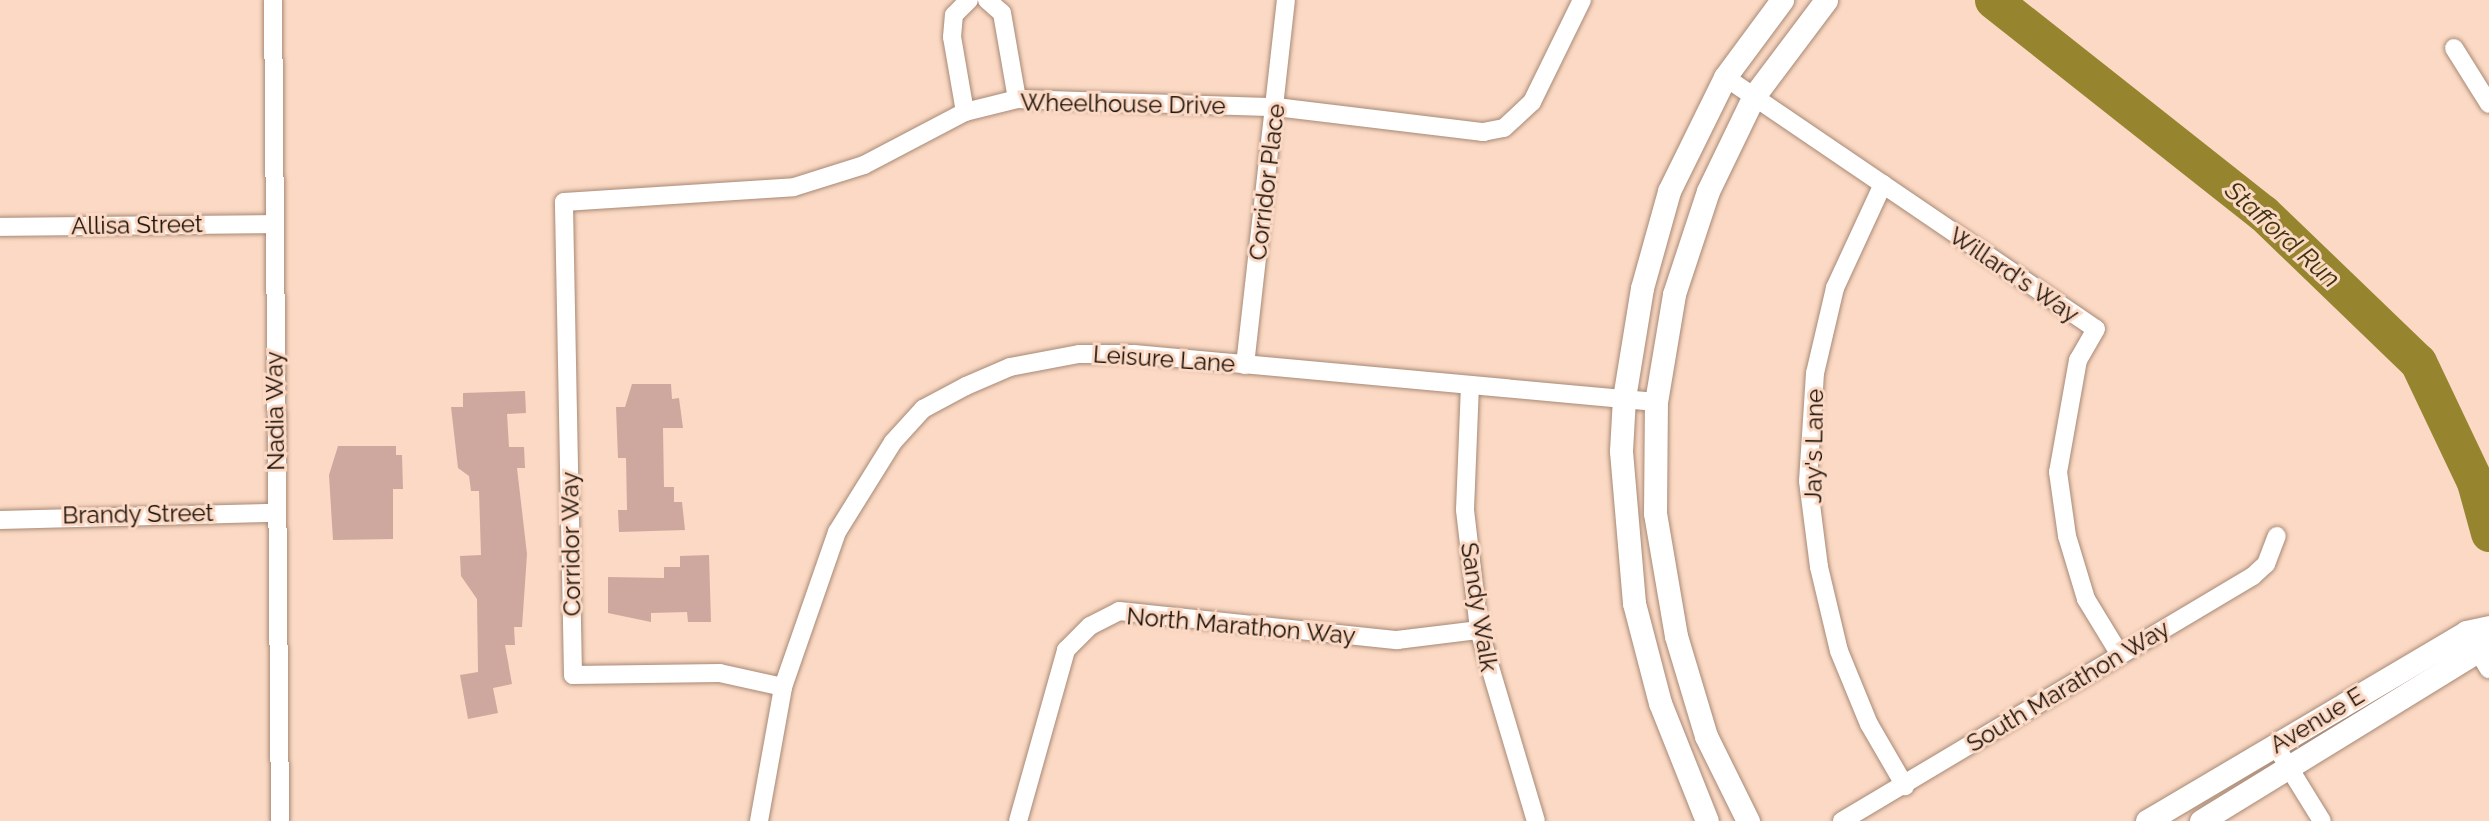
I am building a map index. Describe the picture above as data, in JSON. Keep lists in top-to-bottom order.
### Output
{
  "streets": {
    "street": [
      "Wheelhouse Drive",
      "Corridor Place",
      "Allisa Street",
      "Willard's Way",
      "Leisure Lane",
      "Nadia Way",
      "Jay's Lane",
      "Brandy Street",
      "Corridor Way",
      "Sandy Walk",
      "North Marathon Way",
      "South Marathon Way",
      "Avenue E"
    ]
  },
  "crossings": [
    ["Wheelhouse Drive", "Corridor Place"],
    ["Wheelhouse Drive", "Corridor Way"],
    ["Corridor Place", "Leisure Lane"],
    ["Allisa Street", "Nadia Way"],
    ["Willard's Way", "Jay's Lane"],
    ["Willard's Way", "South Marathon Way"],
    ["Leisure Lane", "Corridor Way"],
    ["Leisure Lane", "Sandy Walk"],
    ["Nadia Way", "Brandy Street"],
    ["Jay's Lane", "South Marathon Way"],
    ["Sandy Walk", "North Marathon Way"]
  ],
  "water": ["Stafford Run"]
}
